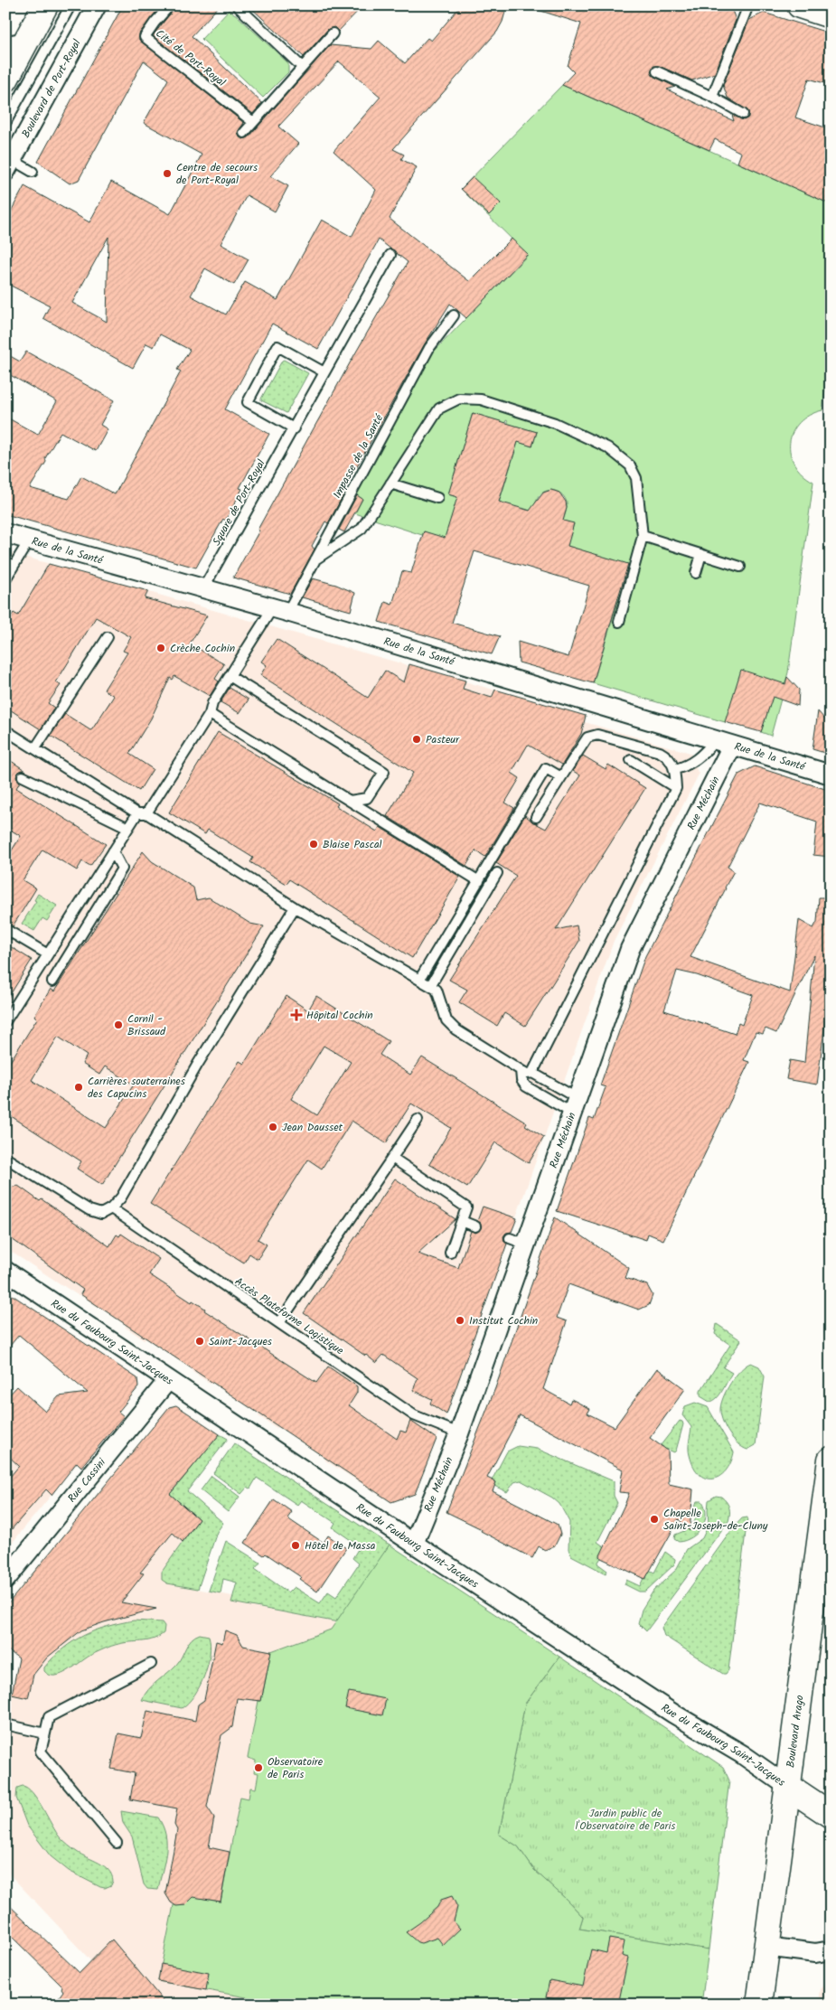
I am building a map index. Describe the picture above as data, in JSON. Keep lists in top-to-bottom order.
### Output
{
  "streets": {
    "main road": ["Rue du Faubourg Saint-Jacques", "Boulevard Arago"],
    "street": [
      "Boulevard de Port-Royal",
      "Rue de la Santé",
      "Rue Méchain",
      "Rue Cassini"
    ],
    "lane": [
      "Cité de Port-Royal",
      "Impasse de la Santé",
      "Square de Port-Royal",
      "Accès Plateforme Logistique"
    ]
  },
  "crossings": [
    ["Impasse de la Santé", "Rue de la Santé"],
    ["Square de Port-Royal", "Rue de la Santé"],
    ["Rue de la Santé", "Rue Méchain"],
    ["Rue Méchain", "Accès Plateforme Logistique"],
    ["Rue Méchain", "Rue du Faubourg Saint-Jacques"],
    ["Rue du Faubourg Saint-Jacques", "Rue Cassini"],
    ["Rue du Faubourg Saint-Jacques", "Boulevard Arago"]
  ],
  "parks": ["Jardin public de l'Observatoire de Paris"],
  "places": {
    "other": [
      "Centre de secours de Port-Royal",
      "Crèche Cochin",
      "Pasteur",
      "Blaise Pascal",
      "Cornil - Brissaud",
      "Carrières souterraines des Capucins",
      "Jean Dausset",
      "Institut Cochin",
      "Saint-Jacques",
      "Chapelle Saint-Joseph-de-Cluny",
      "Hôtel de Massa",
      "Observatoire de Paris"
    ],
    "health": ["Hôpital Cochin"]
  }
}
